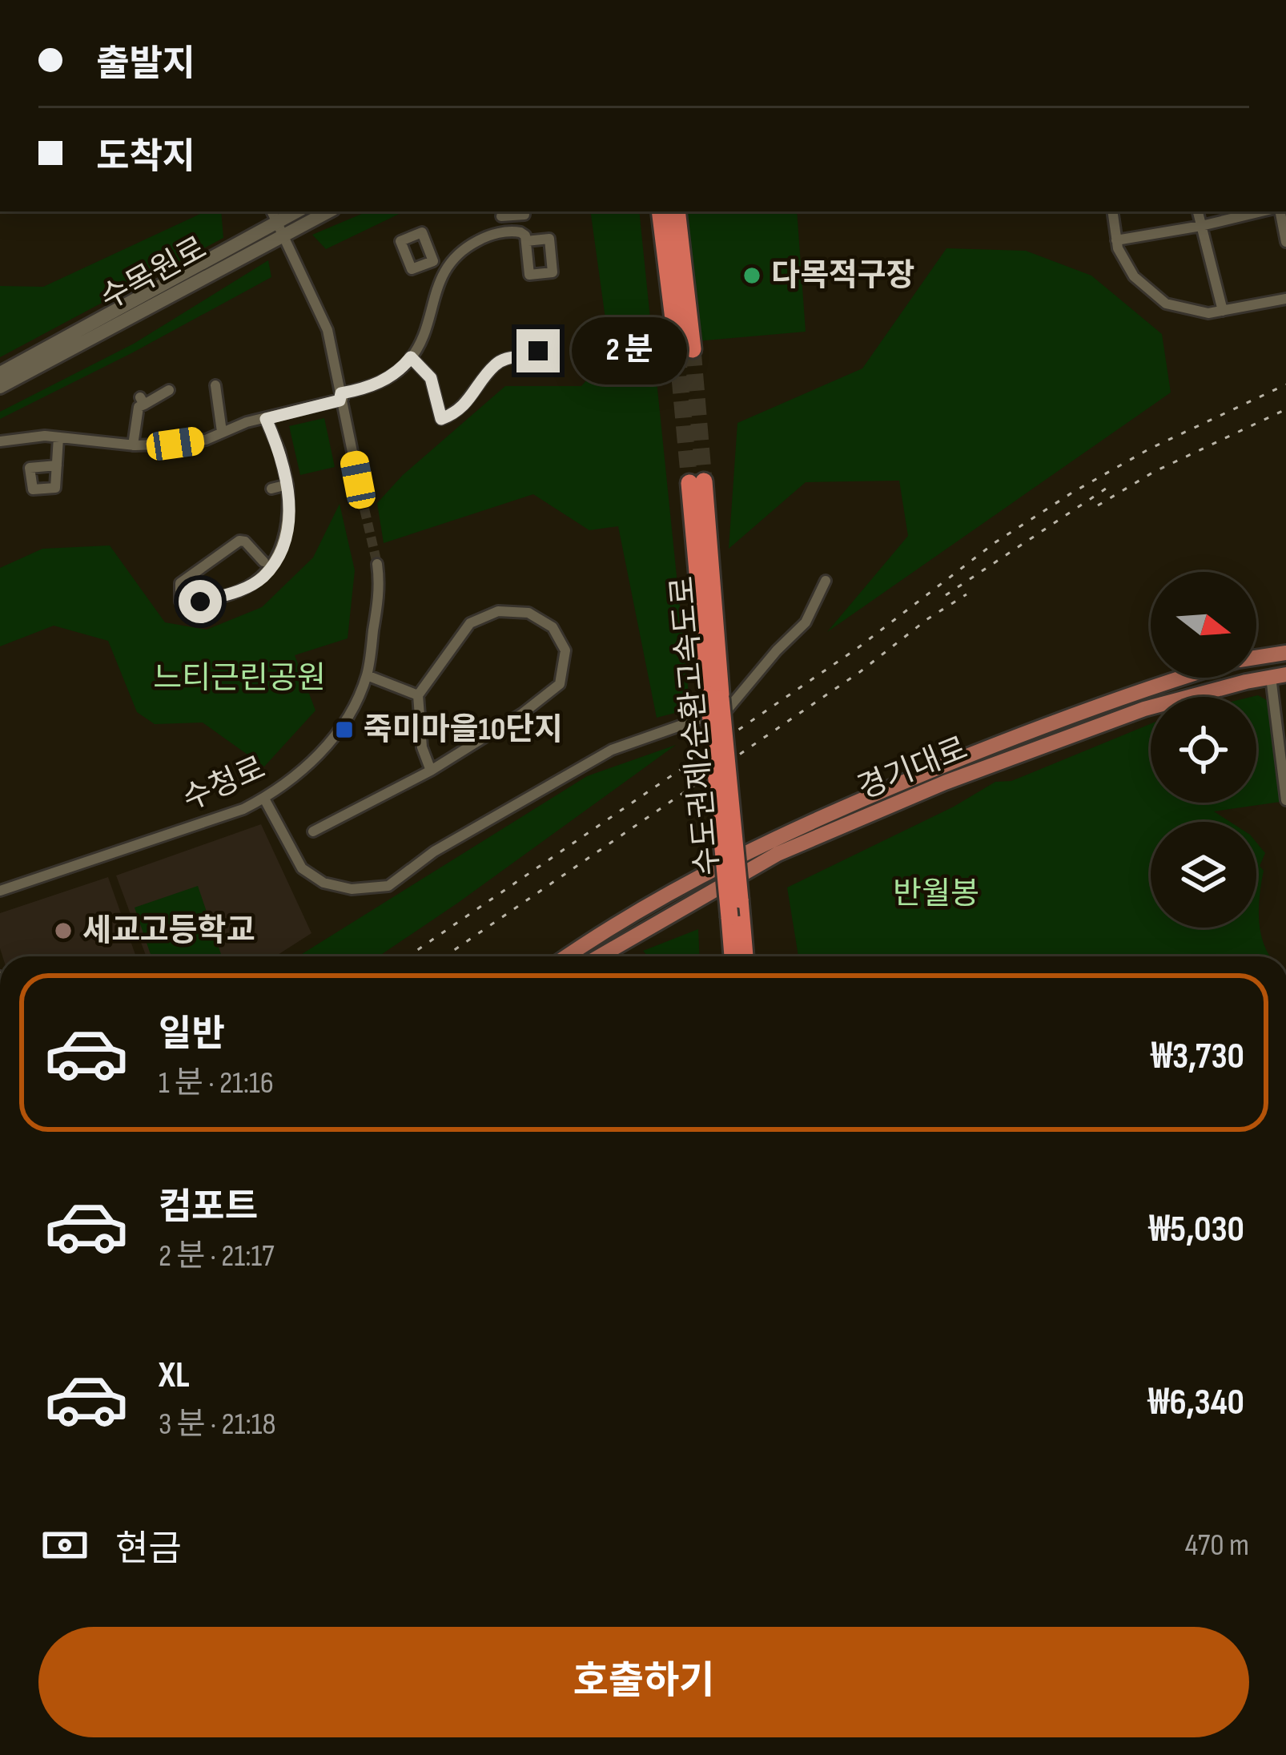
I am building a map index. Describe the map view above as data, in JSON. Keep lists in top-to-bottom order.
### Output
{
  "streets": {
    "highway": ["수도권제2순환고속도로"],
    "main road": ["경기대로"],
    "street": ["수목원로", "수청로"]
  },
  "parks": ["느티근린공원", "반월봉"],
  "places": {
    "other": ["다목적구장", "세교고등학교"],
    "transit": ["죽미마을10단지"]
  },
  "north": "right",
  "page": {
    "banner": ["출발지", "도착지"],
    "bubble": "2 분",
    "list": [
      {
        "name": "일반",
        "note": "1 분 · 21:16",
        "value": "₩3,730"
      },
      {
        "name": "컴포트",
        "note": "2 분 · 21:17",
        "value": "₩5,030"
      },
      {
        "name": "XL",
        "note": "3 분 · 21:18",
        "value": "₩6,340"
      }
    ],
    "pay": ["현금", "470 m"],
    "buttons": "호출하기"
  }
}
